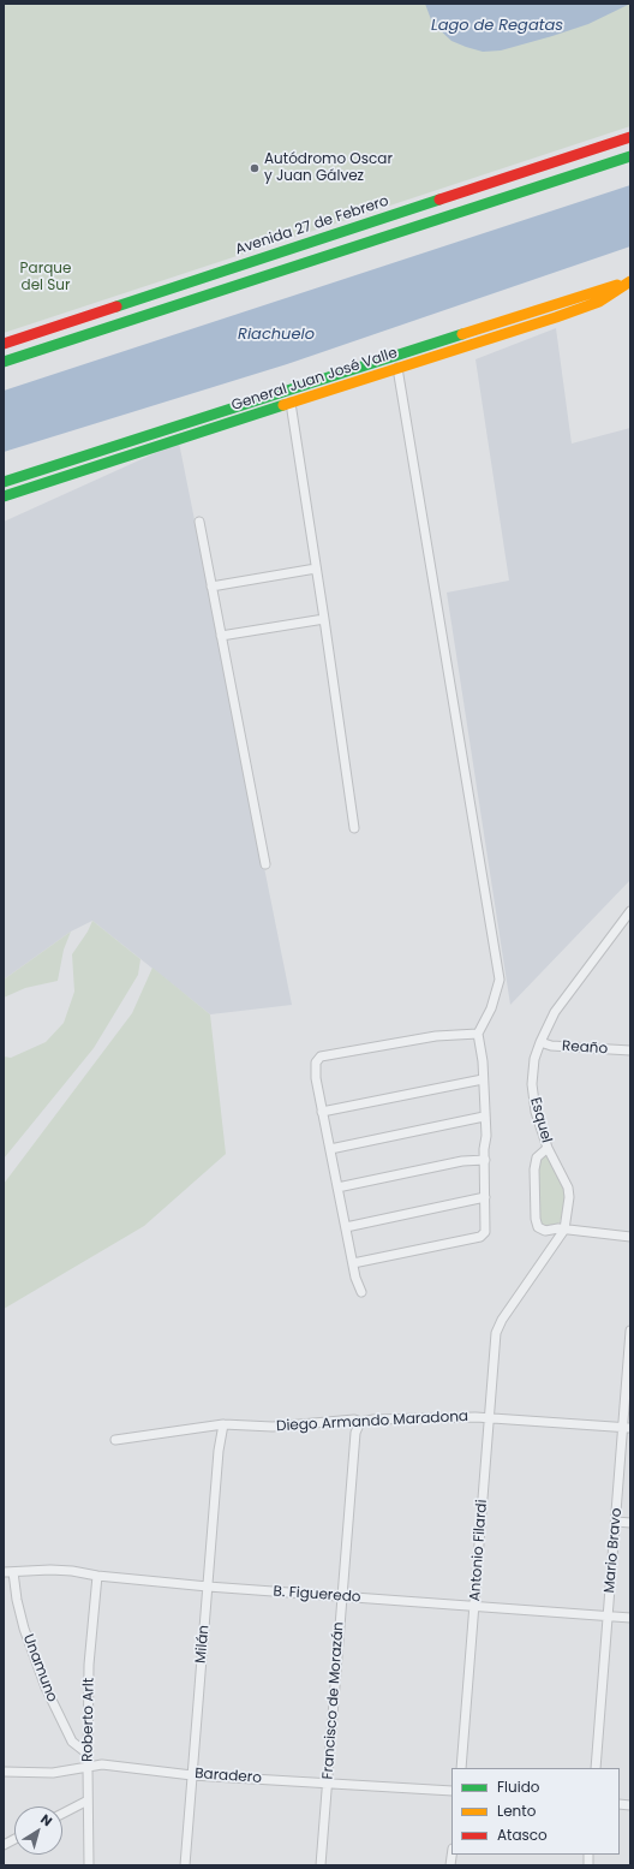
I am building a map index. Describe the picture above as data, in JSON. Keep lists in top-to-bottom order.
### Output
{
  "streets": {
    "main road": ["Avenida 27 de Febrero", "General Juan José Valle"],
    "street": [
      "Reaño",
      "Esquel",
      "Diego Armando Maradona",
      "Antonio Filardi",
      "Mario Bravo",
      "B. Figueredo",
      "Milán",
      "Unamuno",
      "Francisco de Morazán",
      "Roberto Arlt",
      "Baradero"
    ]
  },
  "crossings": [
    ["Reaño", "Esquel"],
    ["Esquel", "Antonio Filardi"],
    ["Diego Armando Maradona", "Antonio Filardi"],
    ["Diego Armando Maradona", "Mario Bravo"],
    ["Diego Armando Maradona", "Milán"],
    ["Diego Armando Maradona", "Francisco de Morazán"],
    ["Antonio Filardi", "B. Figueredo"],
    ["Mario Bravo", "B. Figueredo"],
    ["B. Figueredo", "Milán"],
    ["B. Figueredo", "Unamuno"],
    ["B. Figueredo", "Francisco de Morazán"],
    ["B. Figueredo", "Roberto Arlt"],
    ["Milán", "Baradero"],
    ["Unamuno", "Roberto Arlt"],
    ["Francisco de Morazán", "Baradero"],
    ["Roberto Arlt", "Baradero"]
  ],
  "water": ["Lago de Regatas", "Riachuelo"],
  "parks": ["Parque del Sur"],
  "places": ["Autódromo Oscar y Juan Gálvez"],
  "legend": ["Fluido", "Lento", "Atasco"],
  "north": "top right"
}
